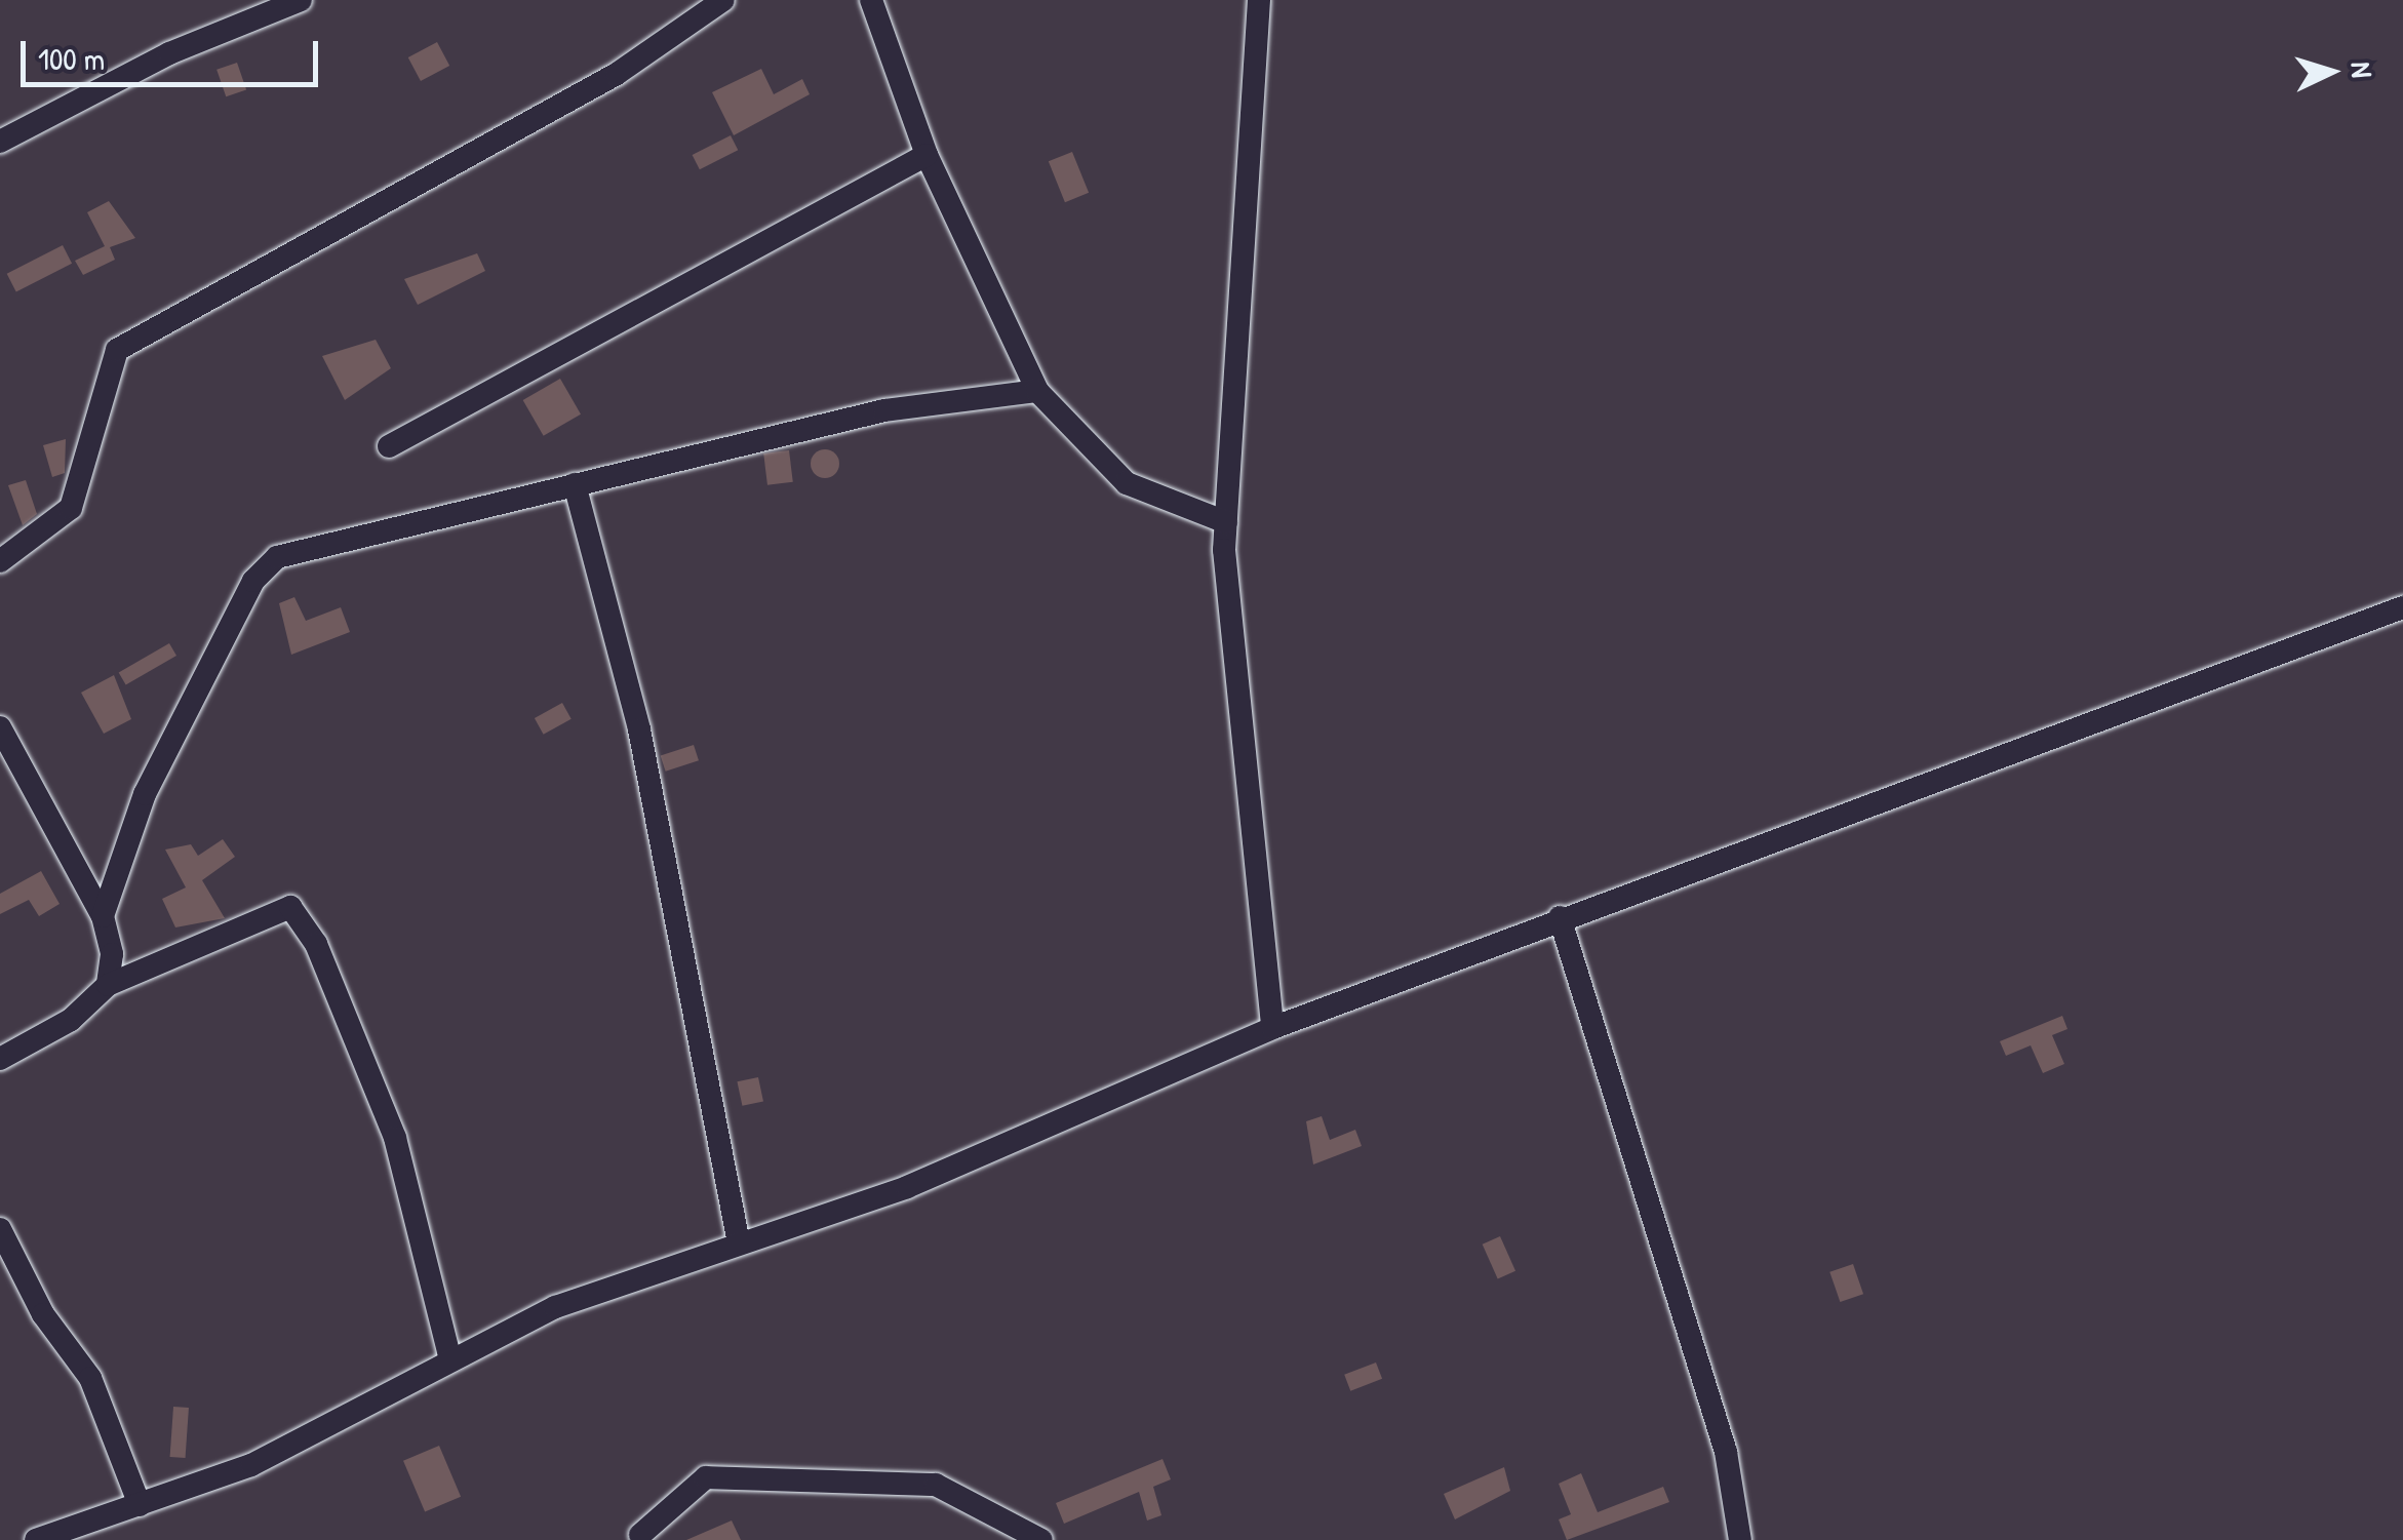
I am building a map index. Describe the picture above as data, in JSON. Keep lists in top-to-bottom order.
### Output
{
  "scale_bar": "100 m",
  "north": "right"
}
